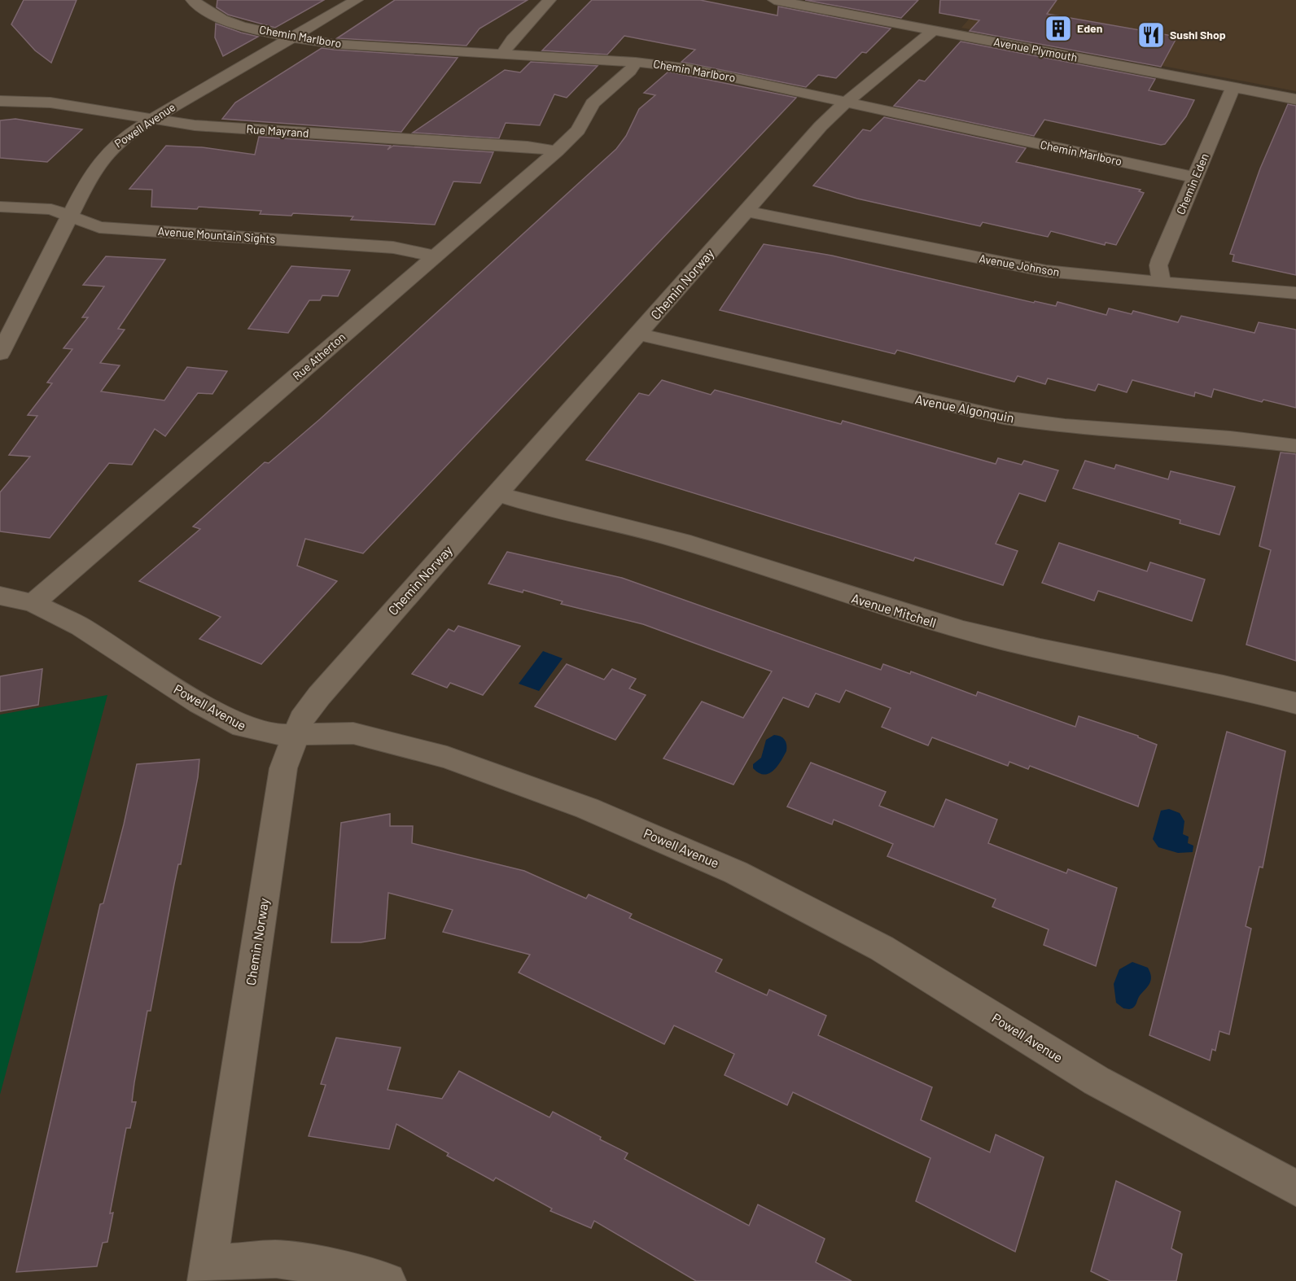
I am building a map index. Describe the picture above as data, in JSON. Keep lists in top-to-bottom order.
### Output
{
  "streets": {
    "street": [
      "Chemin Marlboro",
      "Avenue Plymouth",
      "Powell Avenue",
      "Rue Mayrand",
      "Chemin Eden",
      "Avenue Mountain Sights",
      "Avenue Johnson",
      "Chemin Norway",
      "Rue Atherton",
      "Avenue Algonquin",
      "Avenue Mitchell"
    ]
  },
  "crossings": [
    ["Chemin Marlboro", "Powell Avenue"],
    ["Chemin Marlboro", "Chemin Eden"],
    ["Chemin Marlboro", "Chemin Norway"],
    ["Chemin Marlboro", "Rue Atherton"],
    ["Avenue Plymouth", "Chemin Eden"],
    ["Avenue Plymouth", "Chemin Norway"],
    ["Powell Avenue", "Rue Mayrand"],
    ["Powell Avenue", "Avenue Mountain Sights"],
    ["Powell Avenue", "Chemin Norway"],
    ["Powell Avenue", "Rue Atherton"],
    ["Rue Mayrand", "Rue Atherton"],
    ["Chemin Eden", "Avenue Johnson"],
    ["Avenue Mountain Sights", "Rue Atherton"],
    ["Avenue Johnson", "Chemin Norway"],
    ["Chemin Norway", "Avenue Algonquin"],
    ["Chemin Norway", "Avenue Mitchell"]
  ],
  "places": {
    "building": ["Eden"],
    "restaurant": ["Sushi Shop"]
  }
}
